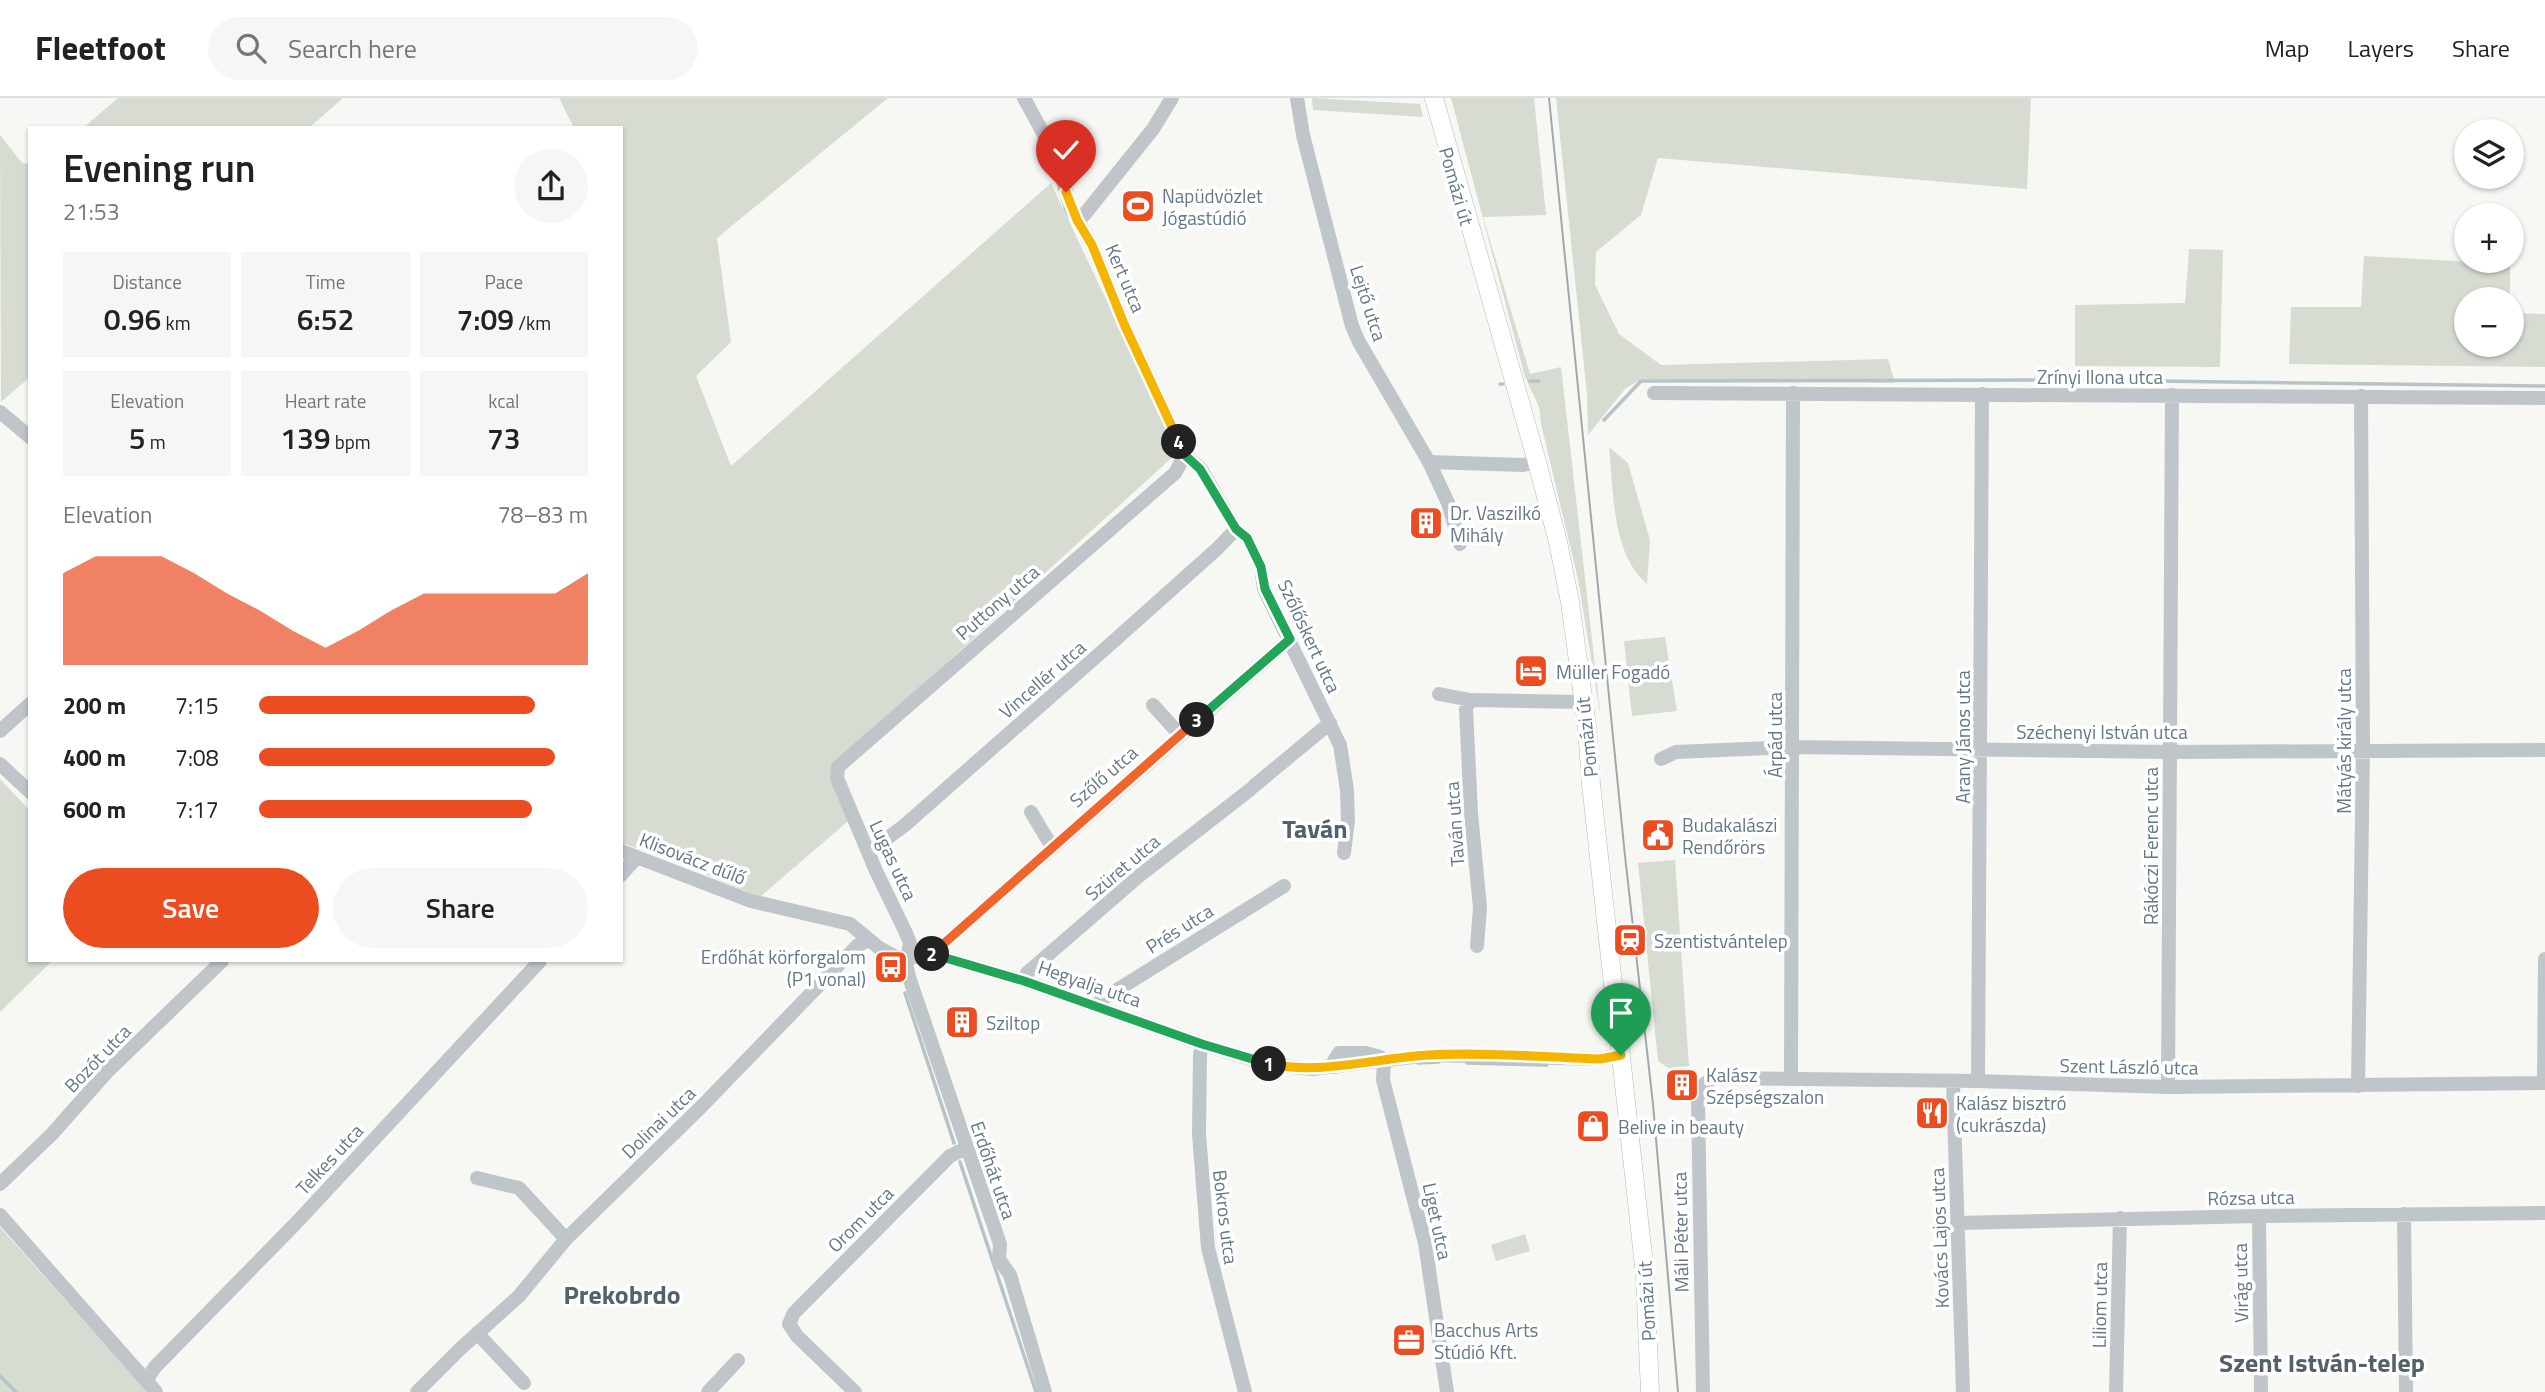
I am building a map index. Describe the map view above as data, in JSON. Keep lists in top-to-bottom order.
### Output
{
  "streets": {
    "main road": ["Pomázi út"],
    "street": [
      "Kert utca",
      "Lejtő utca",
      "Zrínyi Ilona utca",
      "Puttony utca",
      "Szőlőskert utca",
      "Vincellér utca",
      "Széchenyi István utca",
      "Árpád utca",
      "Arany János utca",
      "Mátyás király utca",
      "Szőlő utca",
      "Taván utca",
      "Rákóczi Ferenc utca",
      "Klisovácz dűlő",
      "Lugas utca",
      "Szüret utca",
      "Prés utca",
      "Hegyalja utca",
      "Bozót utca",
      "Szent László utca",
      "Dolinai utca",
      "Telkes utca",
      "Erdőhát utca",
      "Rózsa utca",
      "Bokros utca",
      "Orom utca",
      "Liget utca",
      "Máli Péter utca",
      "Kovács Lajos utca",
      "Virág utca",
      "Liliom utca"
    ]
  },
  "crossings": [
    ["Pomázi út", "Hegyalja utca"],
    ["Kert utca", "Puttony utca"],
    ["Kert utca", "Szőlőskert utca"],
    ["Zrínyi Ilona utca", "Árpád utca"],
    ["Zrínyi Ilona utca", "Arany János utca"],
    ["Zrínyi Ilona utca", "Mátyás király utca"],
    ["Zrínyi Ilona utca", "Rákóczi Ferenc utca"],
    ["Puttony utca", "Szőlőskert utca"],
    ["Puttony utca", "Lugas utca"],
    ["Szőlőskert utca", "Vincellér utca"],
    ["Szőlőskert utca", "Szőlő utca"],
    ["Szőlőskert utca", "Szüret utca"],
    ["Vincellér utca", "Lugas utca"],
    ["Széchenyi István utca", "Árpád utca"],
    ["Széchenyi István utca", "Arany János utca"],
    ["Széchenyi István utca", "Mátyás király utca"],
    ["Széchenyi István utca", "Rákóczi Ferenc utca"],
    ["Árpád utca", "Szent László utca"],
    ["Arany János utca", "Szent László utca"],
    ["Mátyás király utca", "Szent László utca"],
    ["Szőlő utca", "Hegyalja utca"],
    ["Rákóczi Ferenc utca", "Szent László utca"],
    ["Klisovácz dűlő", "Dolinai utca"],
    ["Lugas utca", "Hegyalja utca"],
    ["Lugas utca", "Erdőhát utca"],
    ["Szüret utca", "Hegyalja utca"],
    ["Prés utca", "Hegyalja utca"],
    ["Hegyalja utca", "Erdőhát utca"],
    ["Hegyalja utca", "Bokros utca"],
    ["Hegyalja utca", "Liget utca"],
    ["Szent László utca", "Máli Péter utca"],
    ["Szent László utca", "Kovács Lajos utca"],
    ["Erdőhát utca", "Orom utca"],
    ["Rózsa utca", "Kovács Lajos utca"],
    ["Rózsa utca", "Virág utca"],
    ["Rózsa utca", "Liliom utca"]
  ],
  "districts": ["Taván", "Prekobrdo", "Szent István-telep"],
  "places": {
    "sports": ["Napüdvözlet Jógastúdió"],
    "building": ["Dr. Vaszilkó Mihály", "Sziltop", "Kalász Szépségszalon"],
    "hotel": ["Müller Fogadó"],
    "public building": ["Budakalászi Rendőrörs"],
    "station": ["Szentistvántelep"],
    "bus stop": ["Erdőhát körforgalom (P1 vonal)"],
    "restaurant": ["Kalász bisztró (cukrászda)"],
    "shop": ["Belive in beauty"],
    "office": ["Bacchus Arts Stúdió Kft."]
  },
  "page": {
    "header": "Fleetfoot",
    "search": "Search here",
    "nav": ["Map", "Layers", "Share"],
    "map_buttons": ["+", "−"],
    "heading": ["Evening run", "21:53"],
    "stats": [
      ["Distance", "0.96 km"],
      ["Time", "6:52"],
      ["Pace", "7:09 /km"],
      ["Elevation", "5 m"],
      ["Heart rate", "139 bpm"],
      ["kcal", "73"]
    ],
    "pins": [
      "4",
      "3",
      "2",
      "1"
    ],
    "chart": ["Elevation", "78–83 m"],
    "list": [
      {
        "name": "200 m",
        "note": "7:15"
      },
      {
        "name": "400 m",
        "note": "7:08"
      },
      {
        "name": "600 m",
        "note": "7:17"
      }
    ],
    "buttons": ["Save", "Share"]
  }
}
